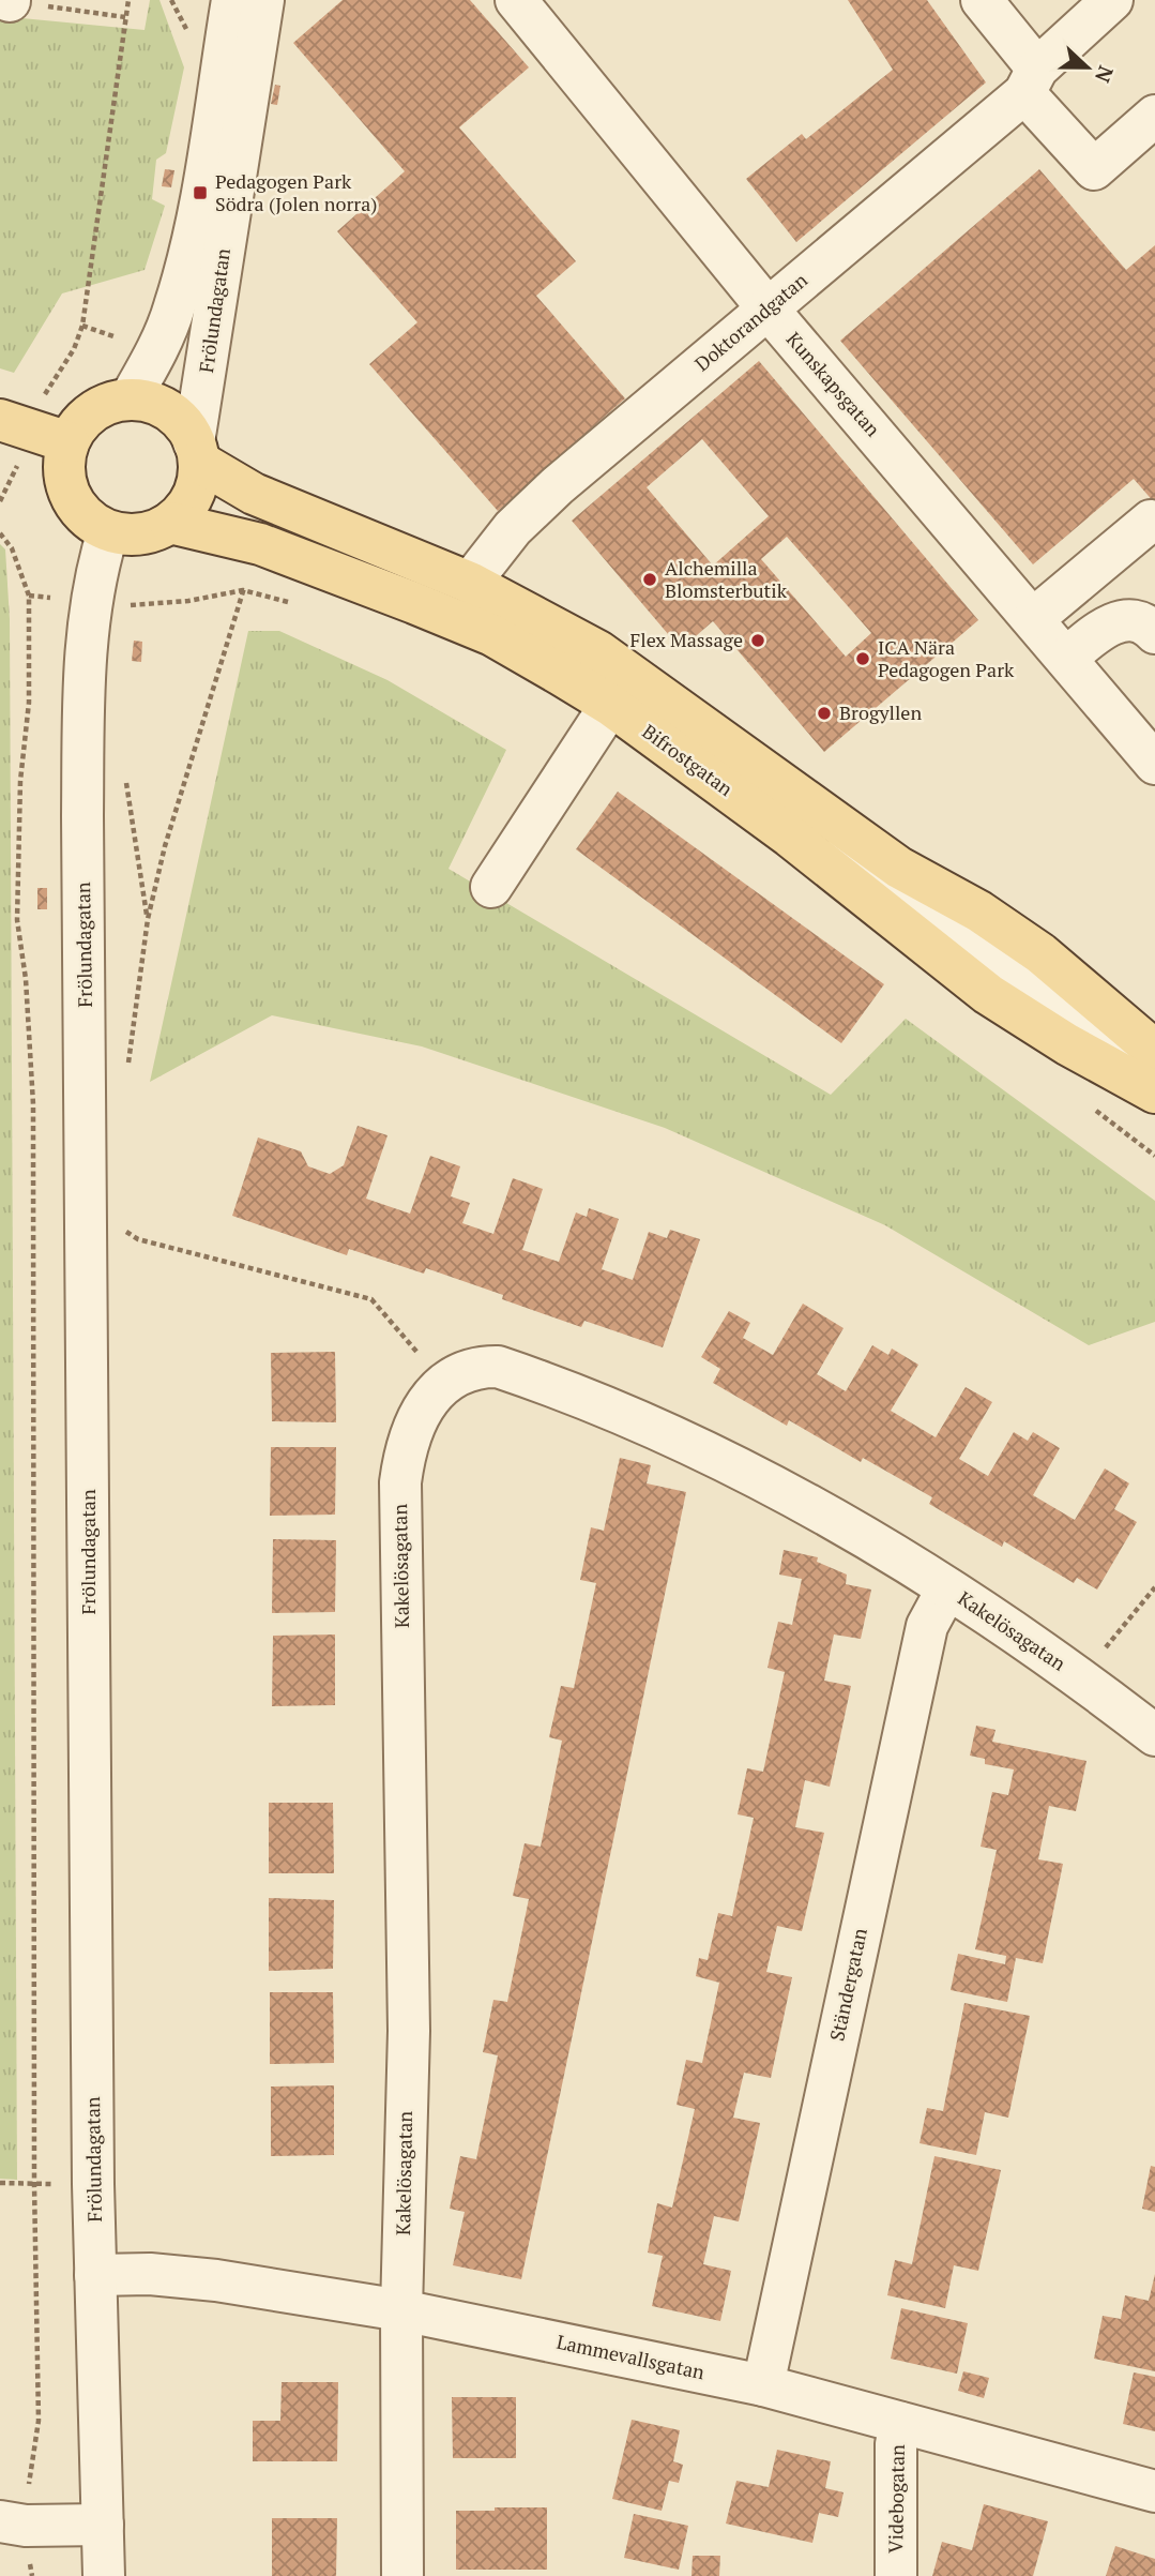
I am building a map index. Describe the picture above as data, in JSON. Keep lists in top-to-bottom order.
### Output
{
  "streets": {
    "main road": ["Bifrostgatan"],
    "street": [
      "Frölundagatan",
      "Doktorandgatan",
      "Kunskapsgatan",
      "Kakelösagatan",
      "Ständergatan",
      "Lammevallsgatan",
      "Videbogatan"
    ]
  },
  "crossings": [
    ["Frölundagatan", "Bifrostgatan"],
    ["Frölundagatan", "Lammevallsgatan"],
    ["Doktorandgatan", "Kunskapsgatan"],
    ["Doktorandgatan", "Bifrostgatan"],
    ["Kakelösagatan", "Ständergatan"],
    ["Kakelösagatan", "Lammevallsgatan"],
    ["Ständergatan", "Lammevallsgatan"],
    ["Lammevallsgatan", "Videbogatan"]
  ],
  "places": {
    "transit": ["Pedagogen Park Södra (Jolen norra)"],
    "other": [
      "Alchemilla Blomsterbutik",
      "Flex Massage",
      "ICA Nära Pedagogen Park",
      "Brogyllen"
    ]
  },
  "north": "right"
}
